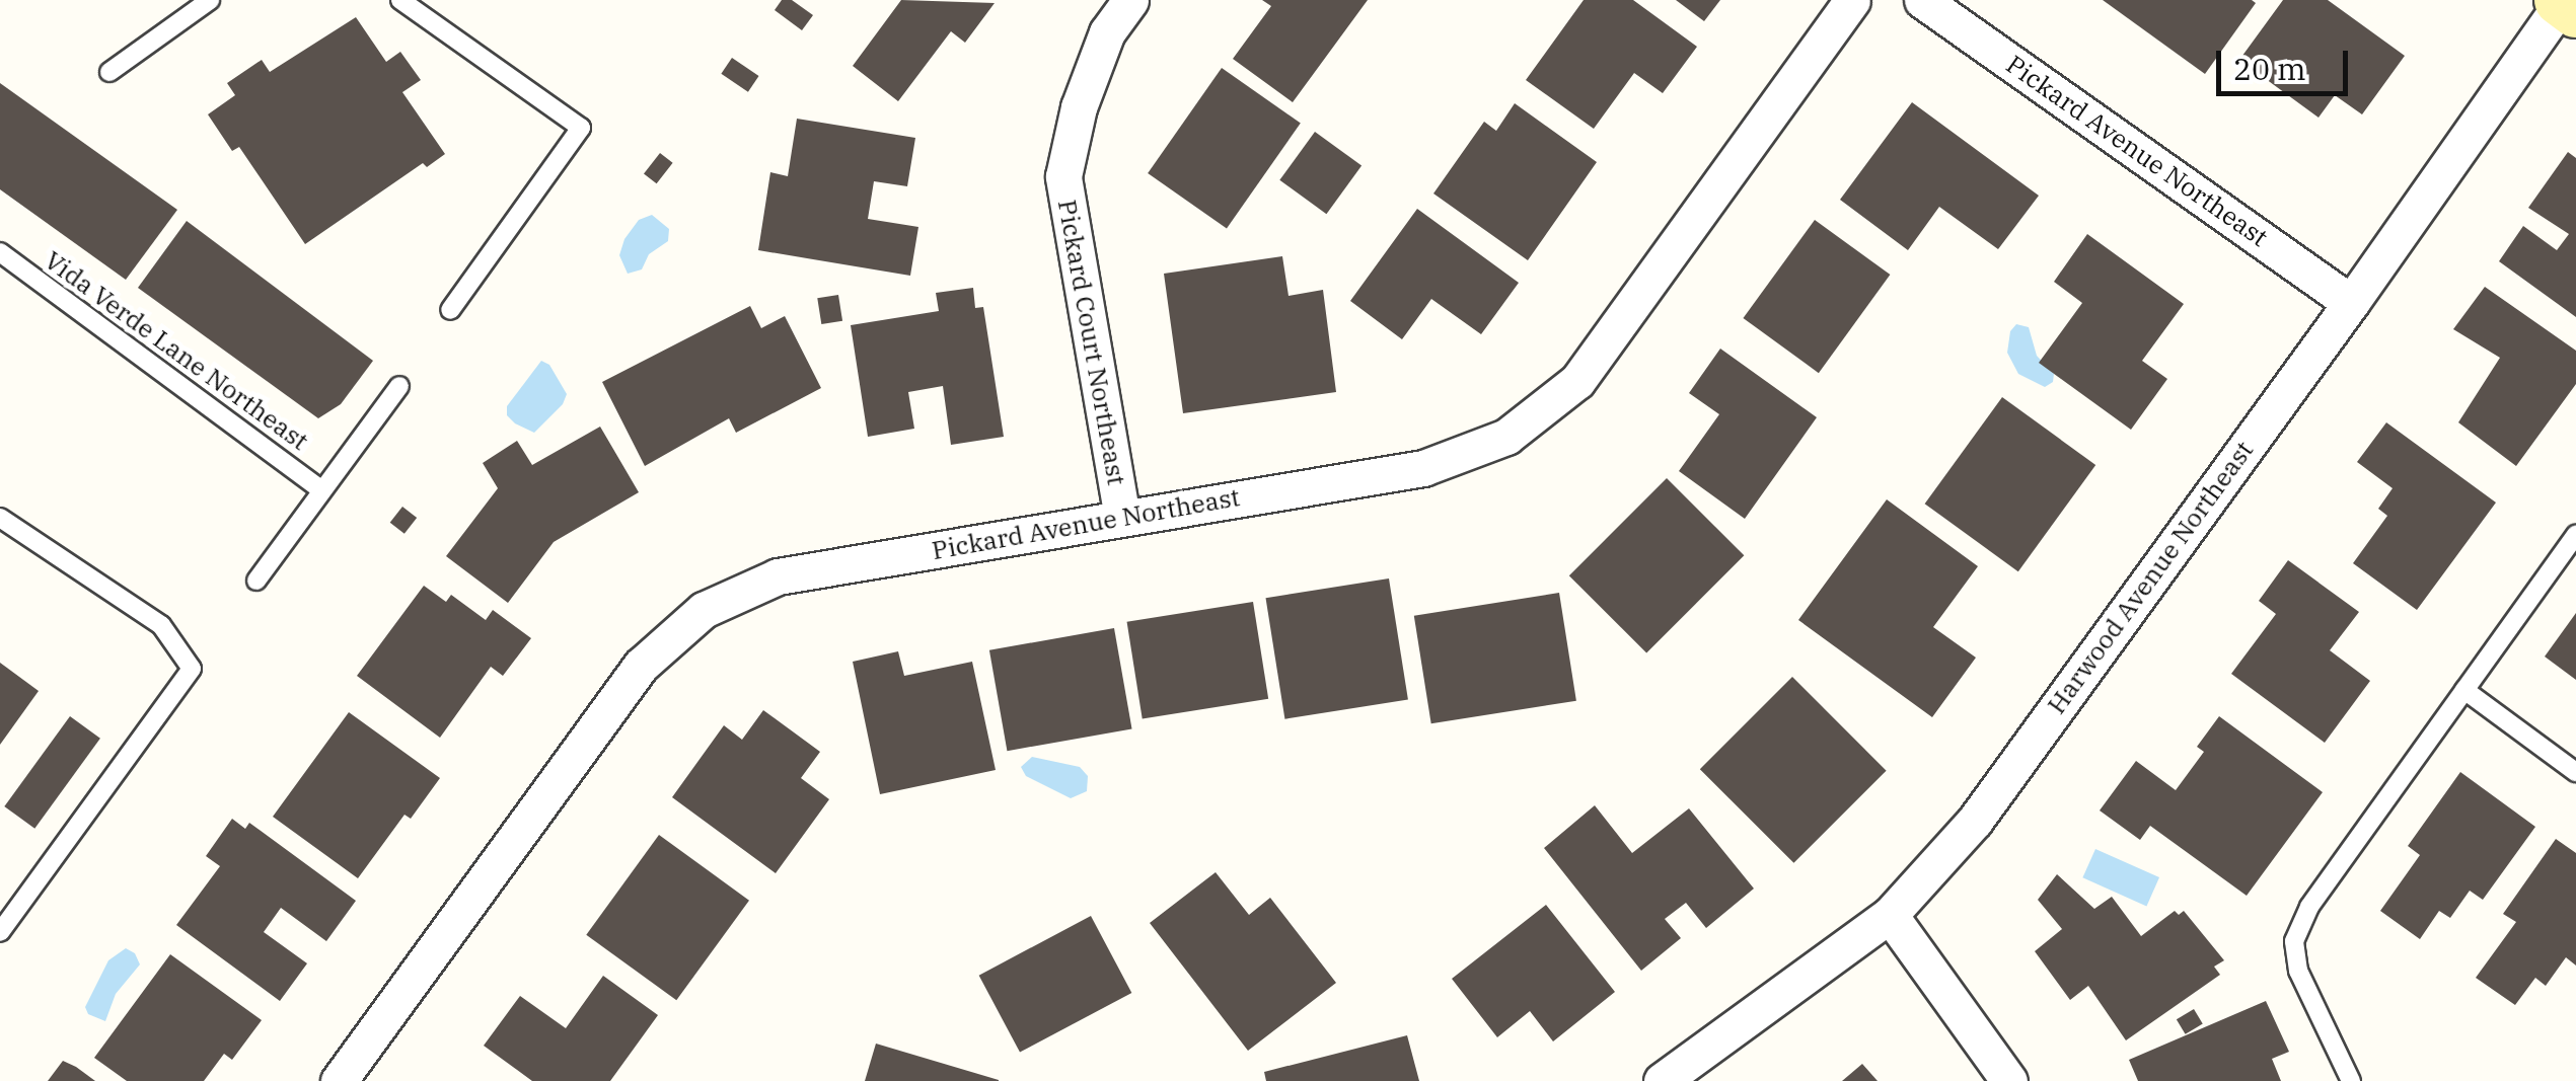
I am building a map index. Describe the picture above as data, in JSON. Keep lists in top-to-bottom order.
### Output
{
  "streets": {
    "street": ["Pickard Avenue Northeast", "Pickard Court Northeast", "Harwood Avenue Northeast"],
    "lane": ["Vida Verde Lane Northeast"]
  },
  "crossings": [
    ["Pickard Avenue Northeast", "Pickard Court Northeast"],
    ["Pickard Avenue Northeast", "Harwood Avenue Northeast"]
  ],
  "scale_bar": "20 m"
}
